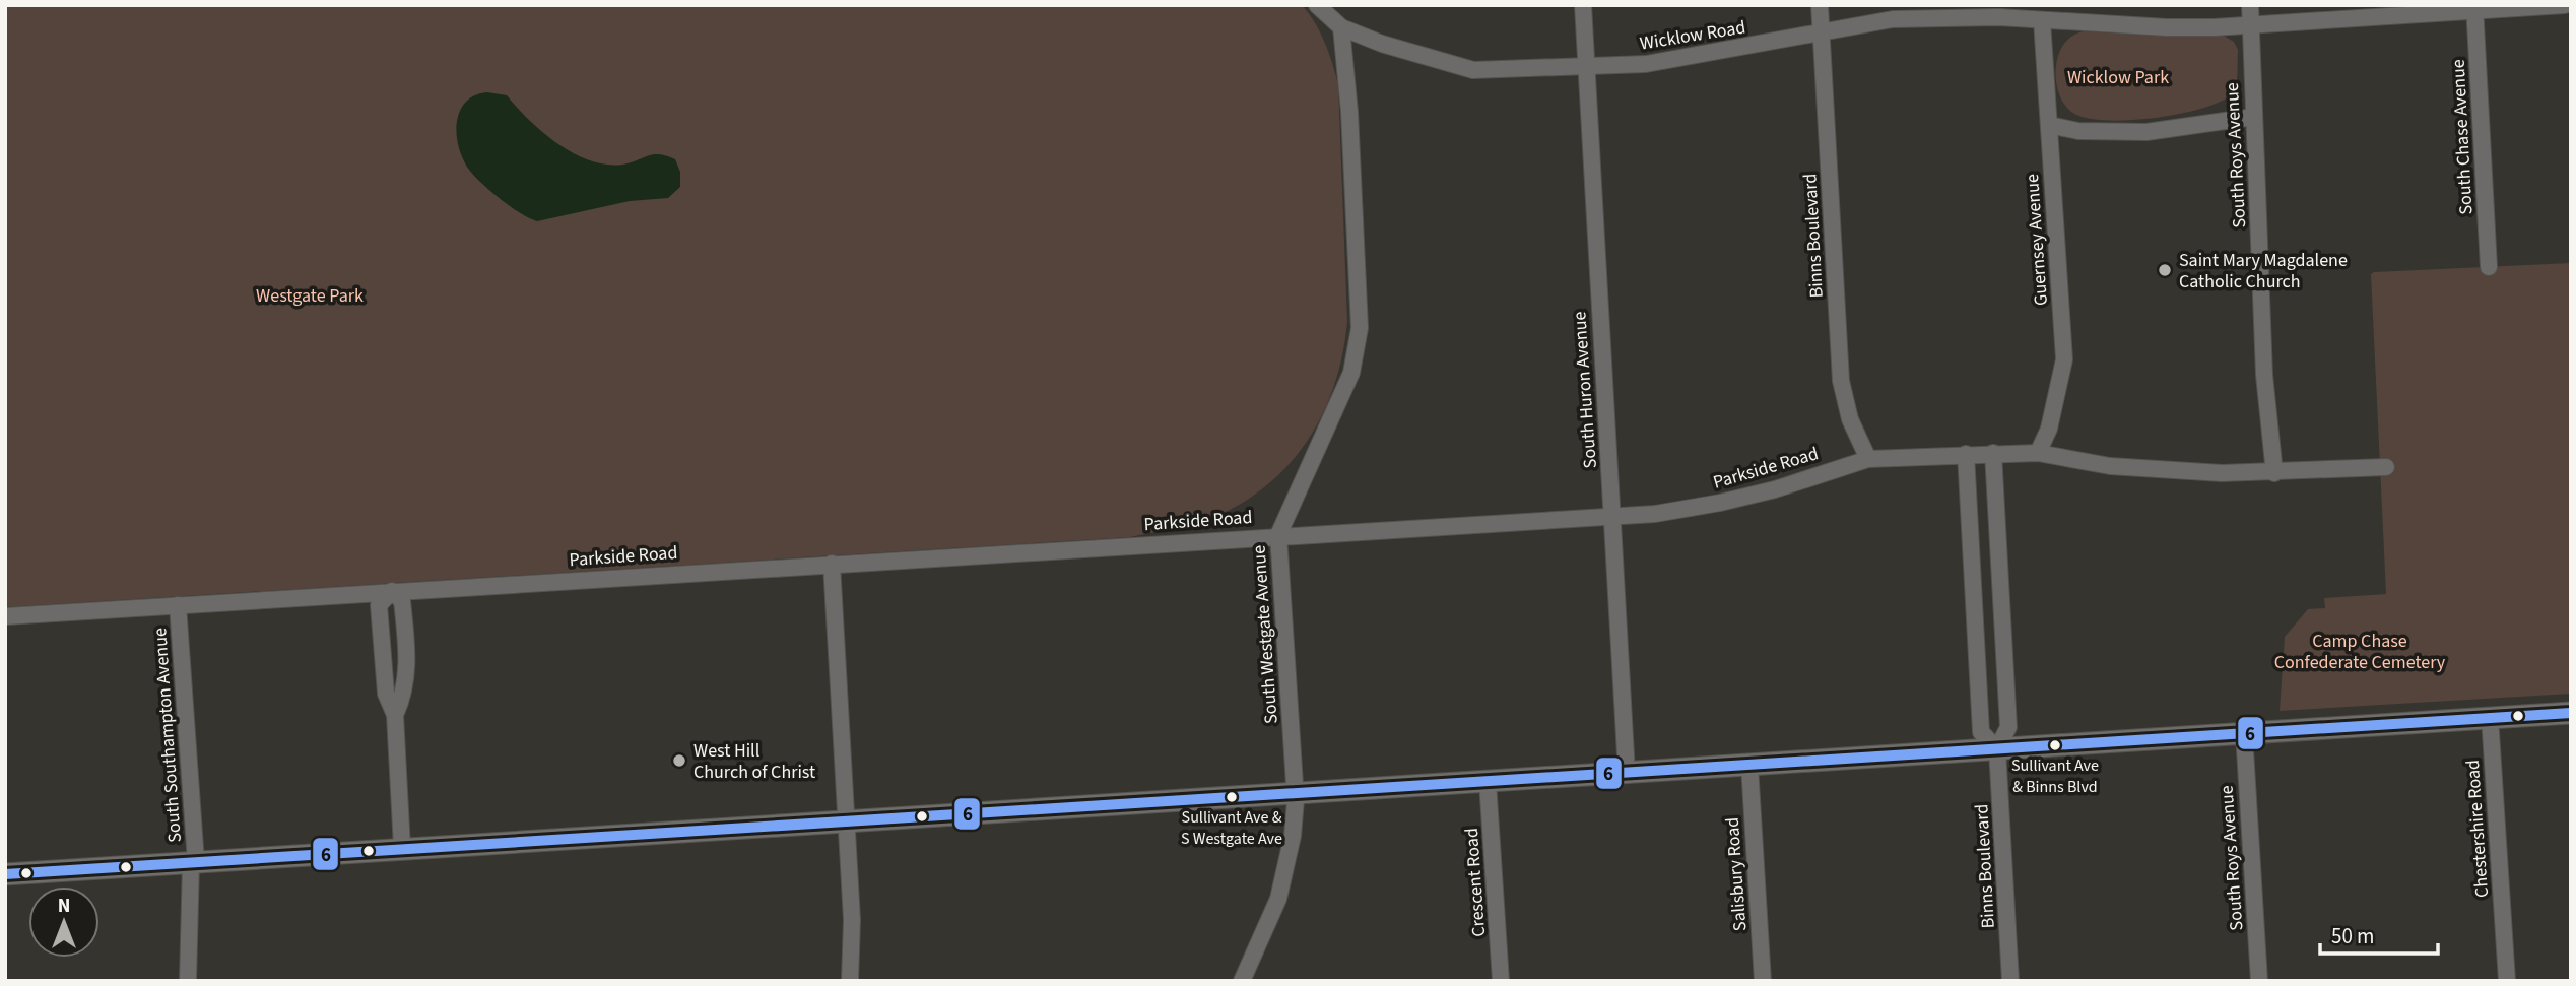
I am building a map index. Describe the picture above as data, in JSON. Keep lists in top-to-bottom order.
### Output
{
  "streets": {
    "street": [
      "Wicklow Road",
      "South Chase Avenue",
      "South Roys Avenue",
      "Binns Boulevard",
      "Guernsey Avenue",
      "South Huron Avenue",
      "Parkside Road",
      "South Westgate Avenue",
      "South Southampton Avenue",
      "Chestershire Road",
      "Salisbury Road",
      "Crescent Road"
    ]
  },
  "crossings": [
    ["Wicklow Road", "South Chase Avenue"],
    ["Wicklow Road", "South Roys Avenue"],
    ["Wicklow Road", "Binns Boulevard"],
    ["Wicklow Road", "Guernsey Avenue"],
    ["Wicklow Road", "South Huron Avenue"],
    ["Wicklow Road", "South Westgate Avenue"],
    ["South Roys Avenue", "Parkside Road"],
    ["Binns Boulevard", "Parkside Road"],
    ["Guernsey Avenue", "Parkside Road"],
    ["South Huron Avenue", "Parkside Road"],
    ["Parkside Road", "South Westgate Avenue"],
    ["Parkside Road", "South Southampton Avenue"]
  ],
  "parks": ["Wicklow Park", "Westgate Park", "Camp Chase Confederate Cemetery"],
  "places": [
    "Saint Mary Magdalene Catholic Church",
    "Sullivant Ave & Binns Blvd",
    "West Hill Church of Christ",
    "Sullivant Ave & S Westgate Ave"
  ],
  "lines": ["transit line 6"],
  "scale_bar": "50 m",
  "north": "top"
}
